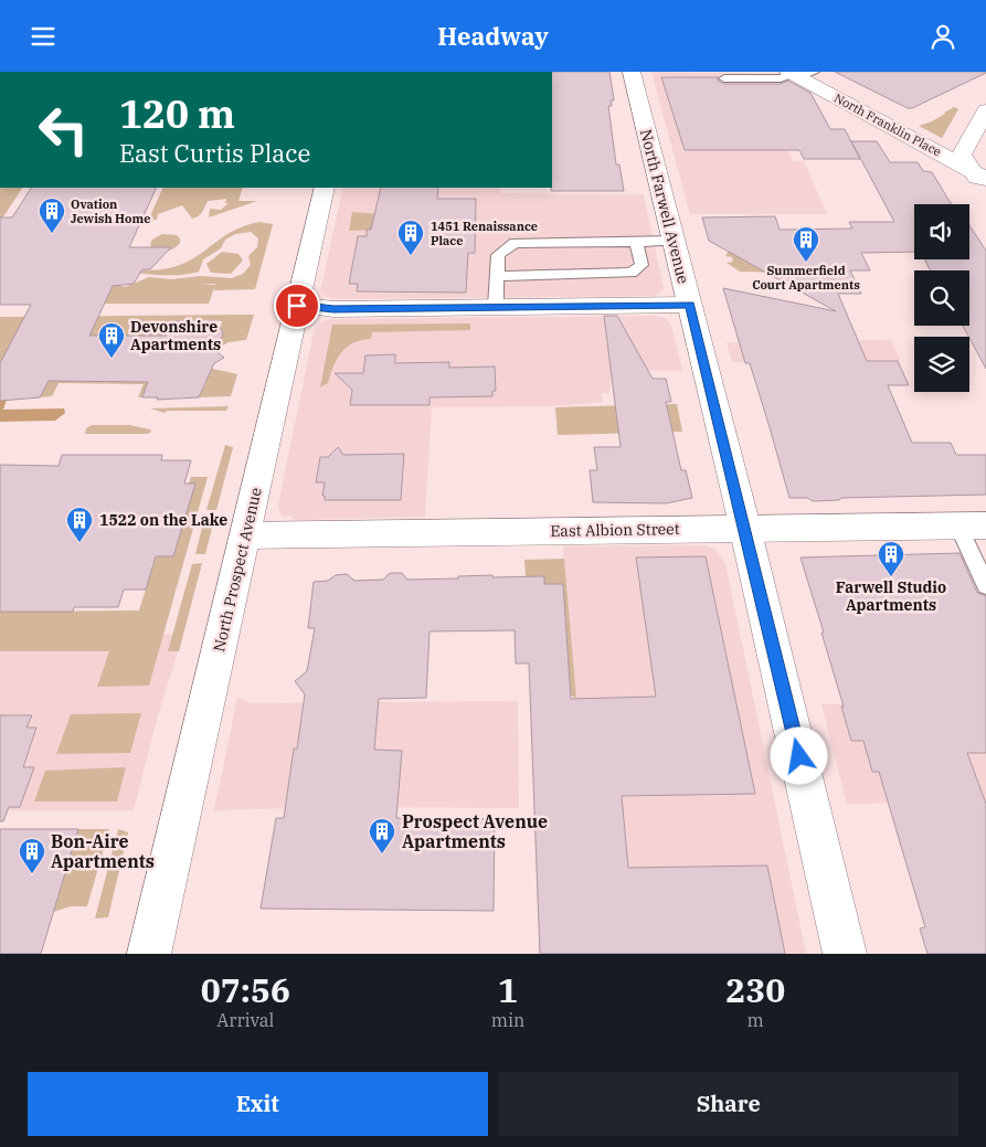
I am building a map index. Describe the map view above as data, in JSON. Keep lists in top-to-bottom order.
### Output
{
  "streets": {
    "main road": [
      "North Franklin Place",
      "North Farwell Avenue",
      "East Albion Street",
      "North Prospect Avenue"
    ]
  },
  "crossings": [
    ["North Farwell Avenue", "East Albion Street"],
    ["East Albion Street", "North Prospect Avenue"]
  ],
  "places": {
    "building": [
      "Ovation Jewish Home",
      "1451 Renaissance Place",
      "Summerfield Court Apartments",
      "Devonshire Apartments",
      "1522 on the Lake",
      "Farwell Studio Apartments",
      "Prospect Avenue Apartments",
      "Bon-Aire Apartments"
    ]
  },
  "page": {
    "header": "Headway",
    "turn": ["120 m", "East Curtis Place"],
    "eta": [
      "07:56",
      "Arrival",
      "1",
      "min",
      "230",
      "m"
    ],
    "buttons": ["Exit", "Share"]
  }
}
